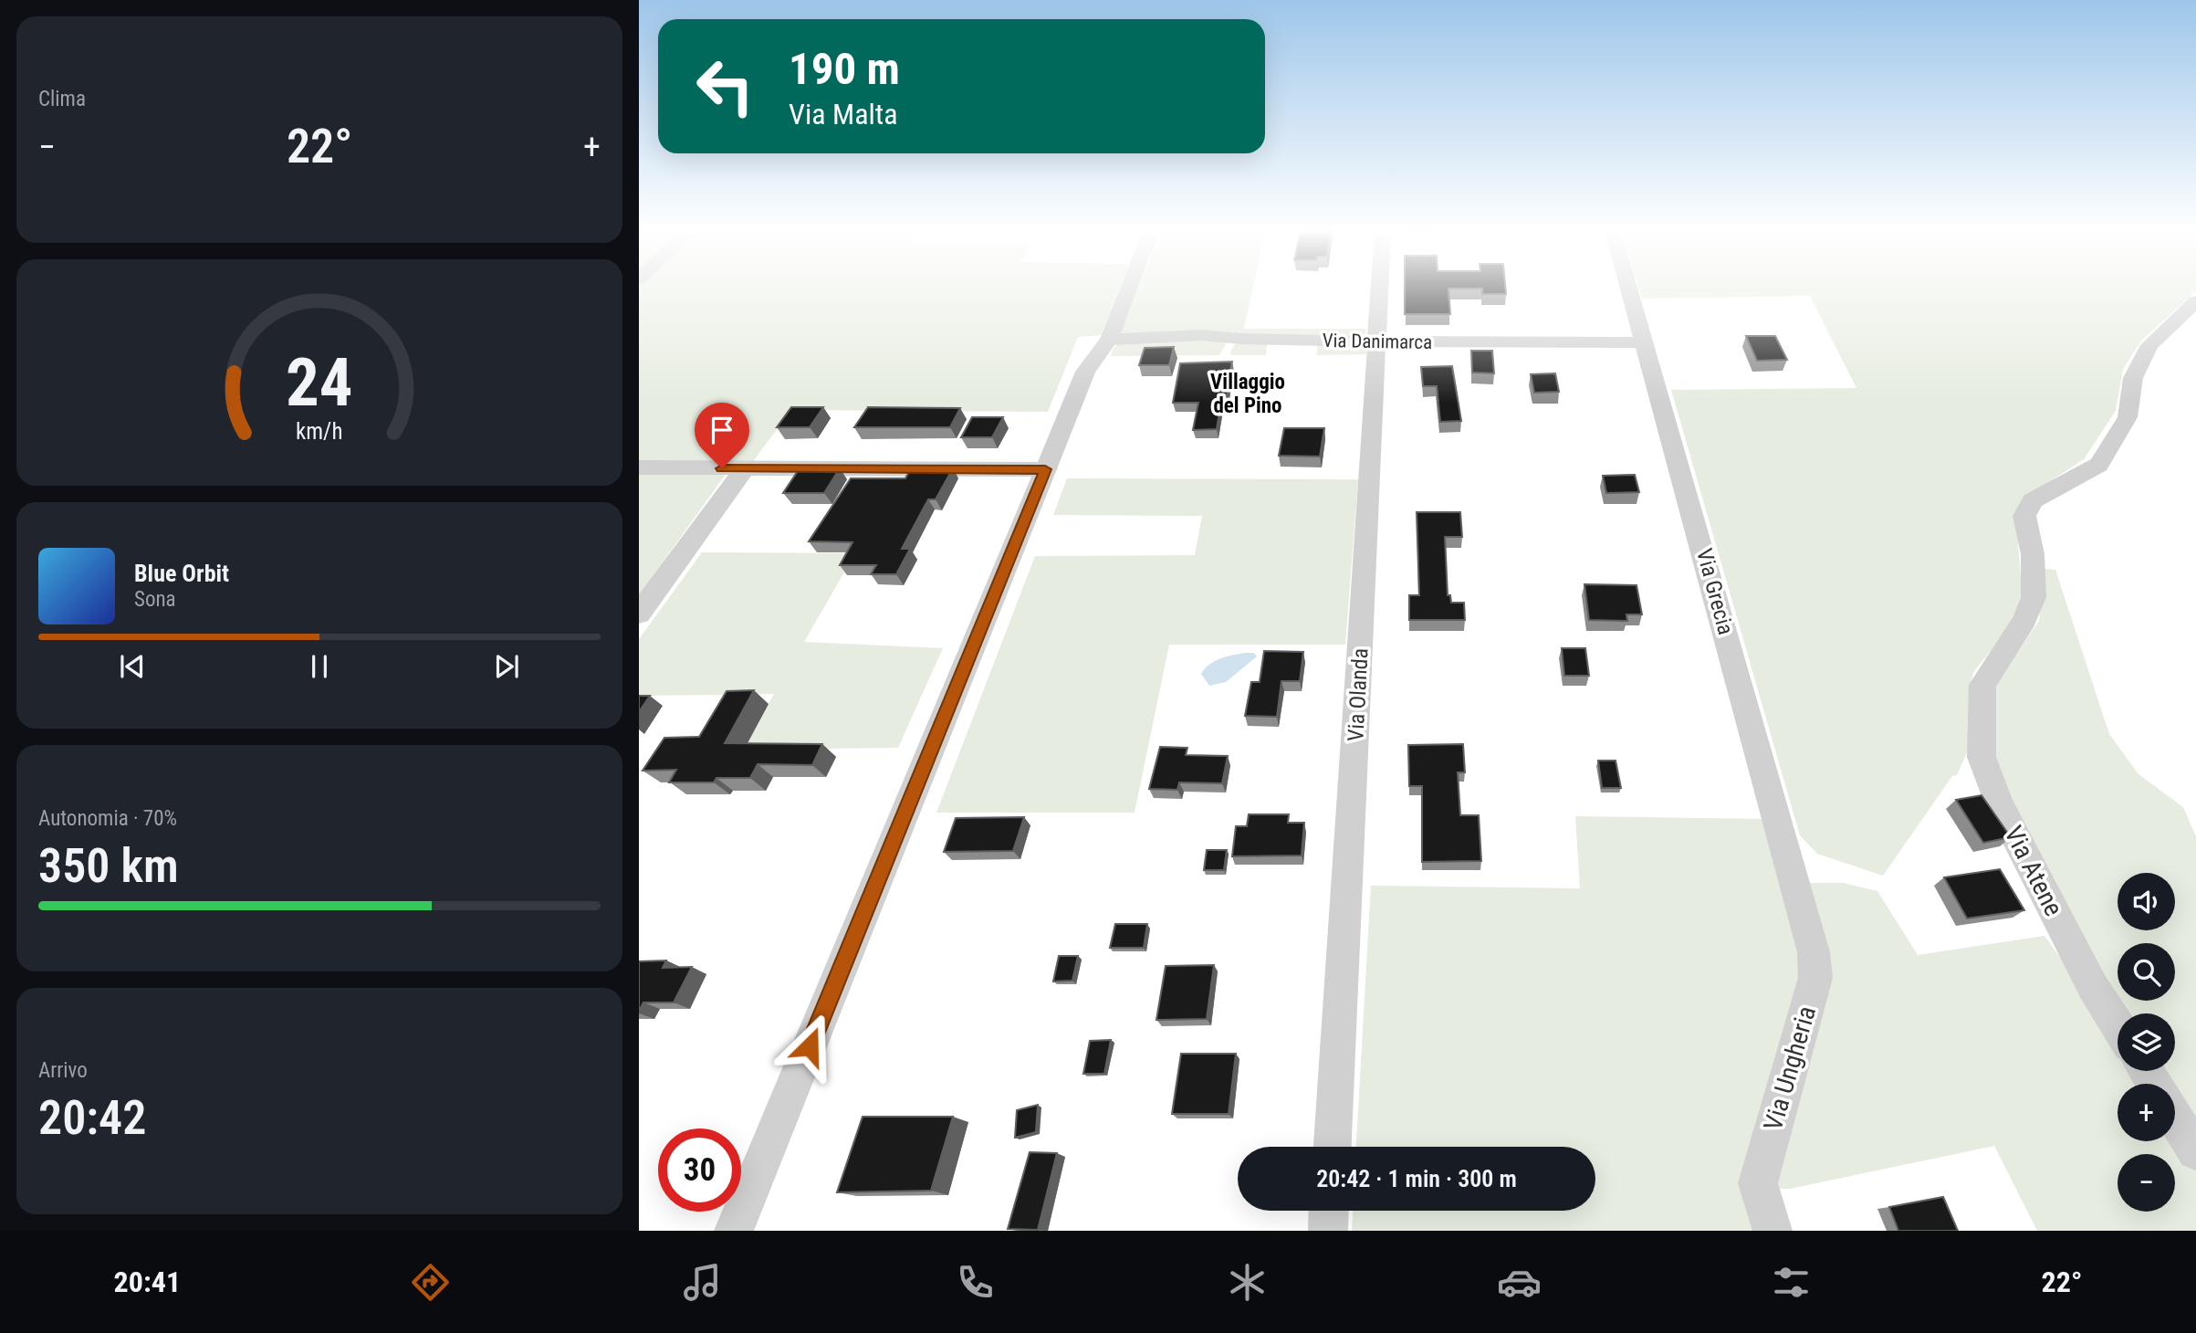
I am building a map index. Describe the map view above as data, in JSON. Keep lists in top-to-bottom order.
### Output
{
  "streets": {
    "street": [
      "Via Danimarca",
      "Via Grecia",
      "Via Olanda",
      "Via Atene",
      "Via Ungheria"
    ]
  },
  "crossings": [
    ["Via Danimarca", "Via Grecia"],
    ["Via Danimarca", "Via Olanda"],
    ["Via Grecia", "Via Ungheria"]
  ],
  "districts": ["Villaggio del Pino"],
  "page": {
    "tile": [
      "Clima",
      ["Autonomia · 70%", "350 km"],
      ["Arrivo", "20:42"]
    ],
    "turn": ["190 m", "Via Malta"],
    "heat": ["−", "22°", "+"],
    "song": ["Blue Orbit", "Sona"],
    "map_buttons": ["+", "−"],
    "limit": "30",
    "trip": "20:42 · 1 min · 300 m",
    "tabs": ["20:41", "22°"],
    "gauge": ["24", "km/h"]
  }
}
